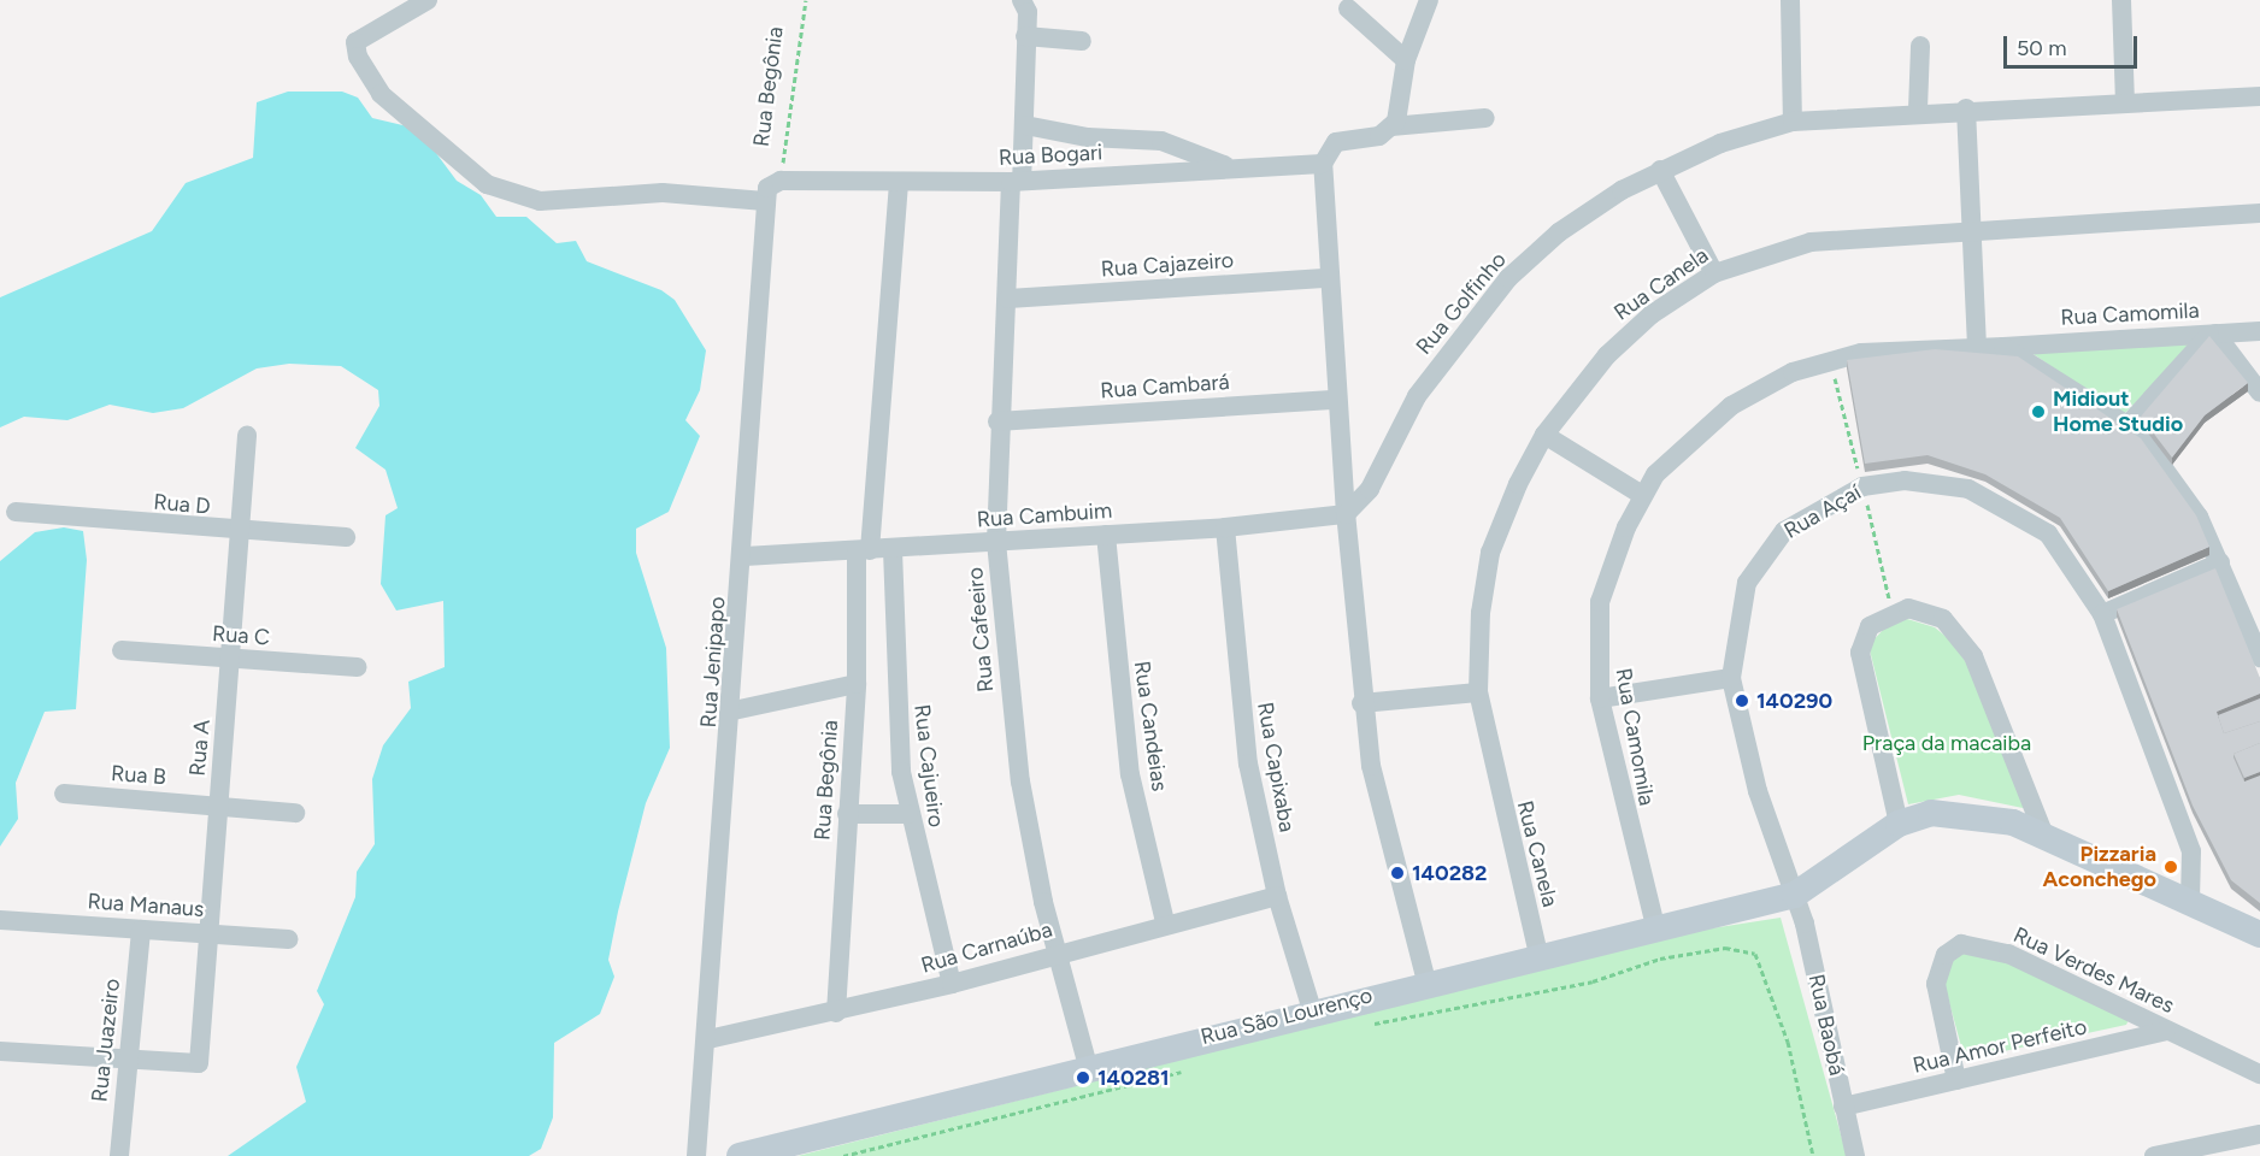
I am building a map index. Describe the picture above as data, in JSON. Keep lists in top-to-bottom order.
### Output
{
  "streets": {
    "street": [
      "Rua Begônia",
      "Rua Bogari",
      "Rua Cajazeiro",
      "Rua Canela",
      "Rua Golfinho",
      "Rua Camomila",
      "Rua Cambará",
      "Rua D",
      "Rua Açaí",
      "Rua Cambuim",
      "Rua Cafeeiro",
      "Rua C",
      "Rua Jenipapo",
      "Rua Candeias",
      "Rua A",
      "Rua Cajueiro",
      "Rua Capixaba",
      "Rua B",
      "Rua Manaus",
      "Rua Carnaúba",
      "Rua Verdes Mares",
      "Rua São Lourenço",
      "Rua Baobá",
      "Rua Juazeiro",
      "Rua Amor Perfeito"
    ]
  },
  "crossings": [
    ["Rua Begônia", "Rua Bogari"],
    ["Rua Begônia", "Rua Cambuim"],
    ["Rua Begônia", "Rua Carnaúba"],
    ["Rua Bogari", "Rua Cafeeiro"],
    ["Rua Cajazeiro", "Rua Cafeeiro"],
    ["Rua Canela", "Rua São Lourenço"],
    ["Rua Golfinho", "Rua Cambuim"],
    ["Rua Camomila", "Rua São Lourenço"],
    ["Rua Cambará", "Rua Cafeeiro"],
    ["Rua D", "Rua A"],
    ["Rua Açaí", "Rua São Lourenço"],
    ["Rua Açaí", "Rua Baobá"],
    ["Rua Cambuim", "Rua Cafeeiro"],
    ["Rua Cambuim", "Rua Jenipapo"],
    ["Rua Cambuim", "Rua Candeias"],
    ["Rua Cambuim", "Rua Cajueiro"],
    ["Rua Cambuim", "Rua Capixaba"],
    ["Rua Cafeeiro", "Rua Carnaúba"],
    ["Rua Cafeeiro", "Rua São Lourenço"],
    ["Rua C", "Rua A"],
    ["Rua Jenipapo", "Rua Carnaúba"],
    ["Rua Candeias", "Rua Carnaúba"],
    ["Rua A", "Rua B"],
    ["Rua A", "Rua Manaus"],
    ["Rua A", "Rua Juazeiro"],
    ["Rua Cajueiro", "Rua Carnaúba"],
    ["Rua Capixaba", "Rua Carnaúba"],
    ["Rua Capixaba", "Rua São Lourenço"],
    ["Rua Manaus", "Rua Juazeiro"],
    ["Rua Verdes Mares", "Rua Amor Perfeito"],
    ["Rua São Lourenço", "Rua Baobá"],
    ["Rua Baobá", "Rua Amor Perfeito"]
  ],
  "parks": ["Praça da macaiba"],
  "places": [
    "Midiout Home Studio",
    "140290",
    "Pizzaria Aconchego",
    "140282",
    "140281"
  ],
  "scale_bar": "50 m"
}
